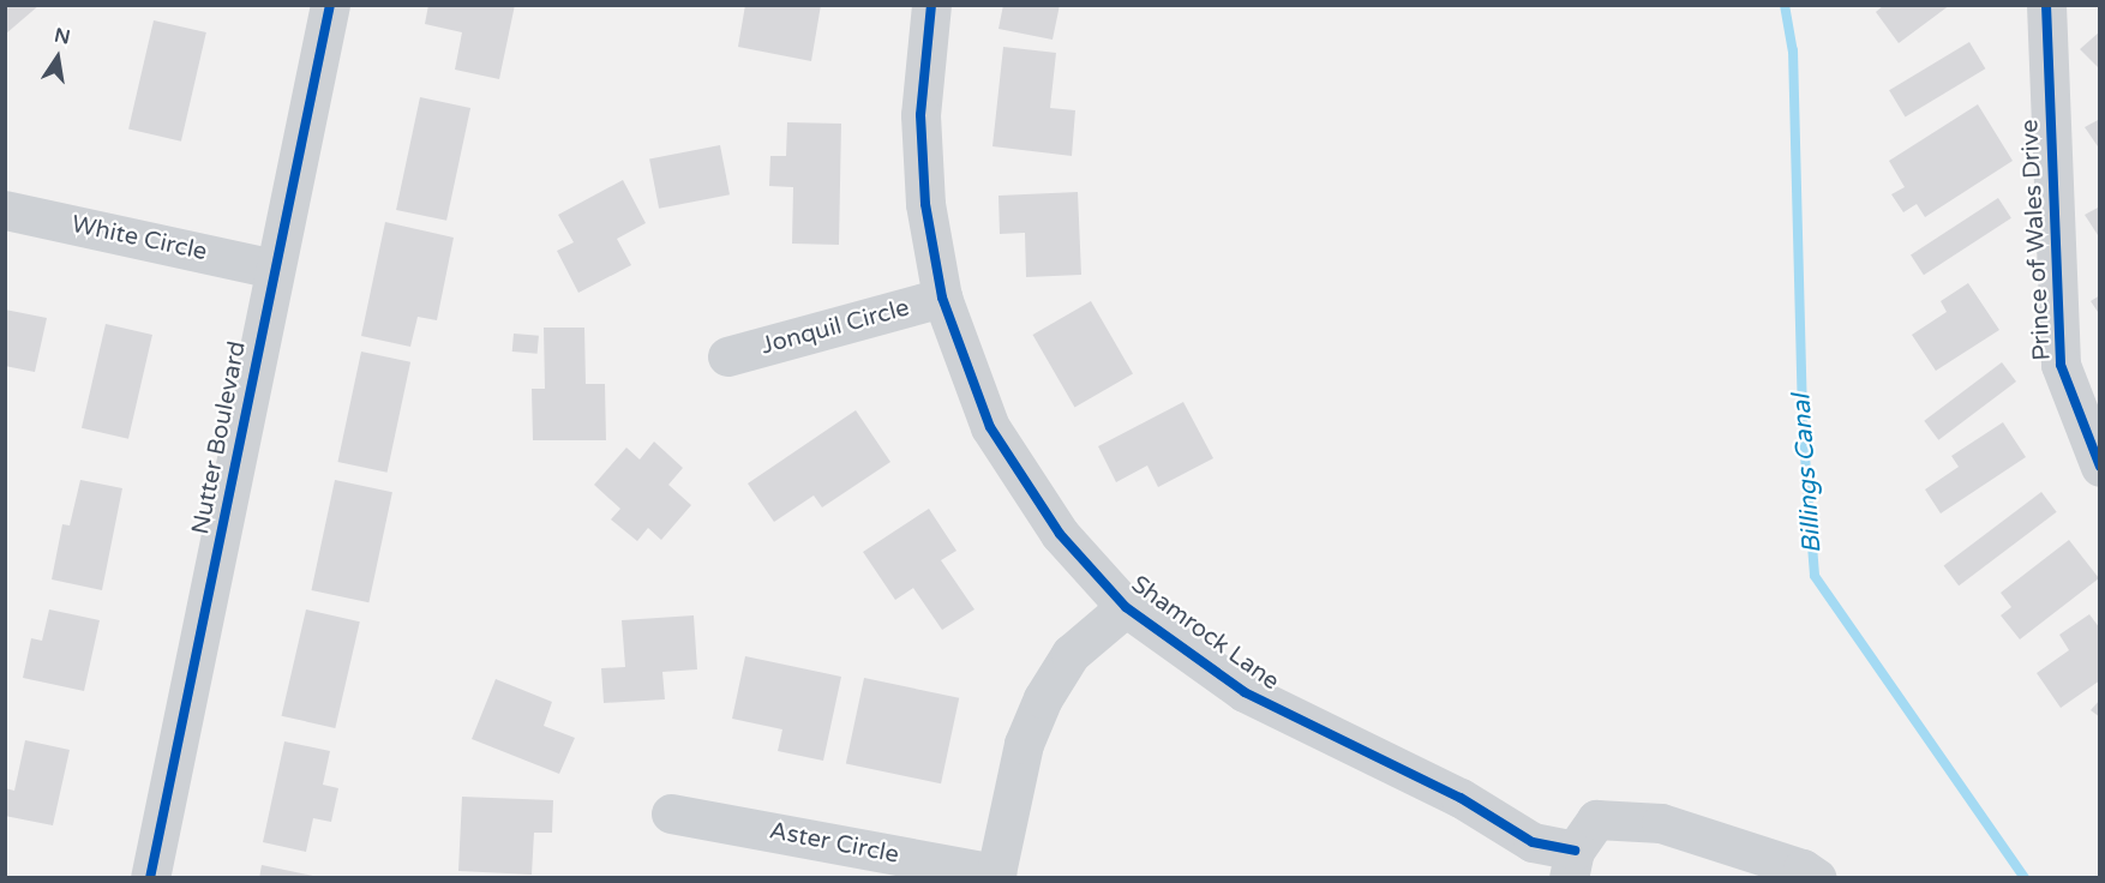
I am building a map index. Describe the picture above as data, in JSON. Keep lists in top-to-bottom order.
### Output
{
  "streets": {
    "street": [
      "White Circle",
      "Prince of Wales Drive",
      "Jonquil Circle",
      "Nutter Boulevard",
      "Shamrock Lane",
      "Aster Circle"
    ]
  },
  "crossings": [
    ["White Circle", "Nutter Boulevard"],
    ["Jonquil Circle", "Shamrock Lane"]
  ],
  "water": ["Billings Canal"],
  "north": "top"
}
